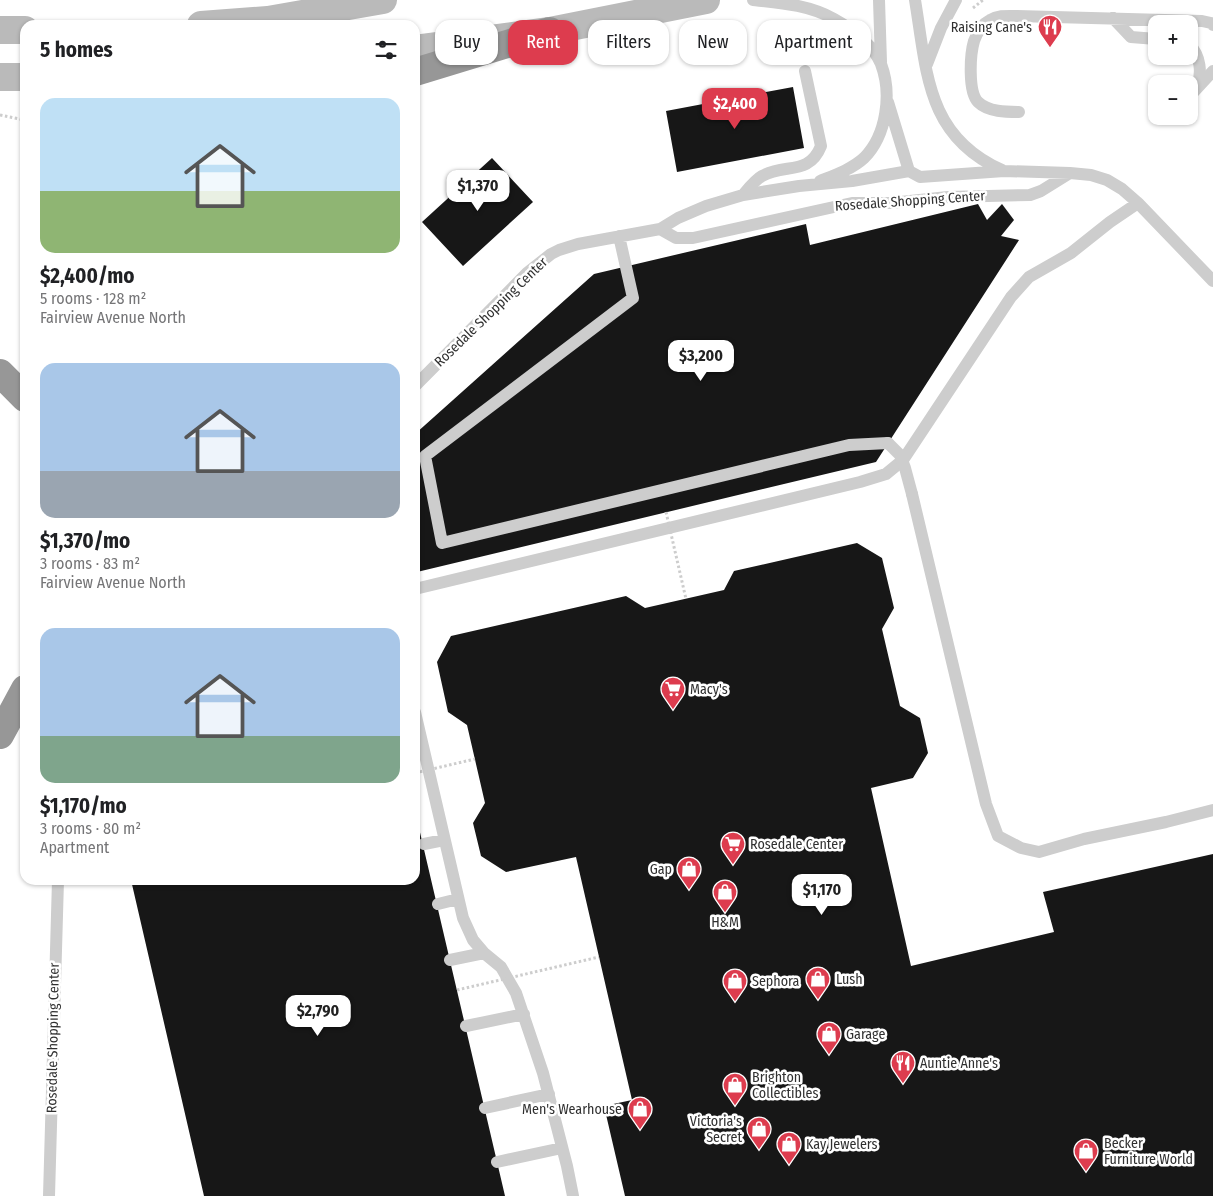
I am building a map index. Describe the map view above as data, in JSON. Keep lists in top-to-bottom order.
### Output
{
  "streets": {
    "lane": ["Rosedale Shopping Center"]
  },
  "places": {
    "restaurant": ["Raising Cane's", "Auntie Anne's"],
    "supermarket": ["Macy's", "Rosedale Center"],
    "shop": [
      "Gap",
      "H&M",
      "Lush",
      "Sephora",
      "Garage",
      "Brighton Collectibles",
      "Men's Wearhouse",
      "Victoria's Secret",
      "Kay Jewelers",
      "Becker Furniture World"
    ]
  },
  "page": {
    "map_buttons": ["+", "−"],
    "chip": [
      "Buy",
      "Rent",
      "Filters",
      "New",
      "Apartment"
    ],
    "heading": "5 homes",
    "list": [
      {
        "name": "$2,400/mo",
        "note": "5 rooms · 128 m² · Fairview Avenue North"
      },
      {
        "name": "$1,370/mo",
        "note": "3 rooms · 83 m² · Fairview Avenue North"
      },
      {
        "name": "$1,170/mo",
        "note": "3 rooms · 80 m² · Apartment"
      }
    ],
    "price": [
      "$2,400",
      "$1,370",
      "$3,200",
      "$1,170",
      "$2,790"
    ]
  }
}
